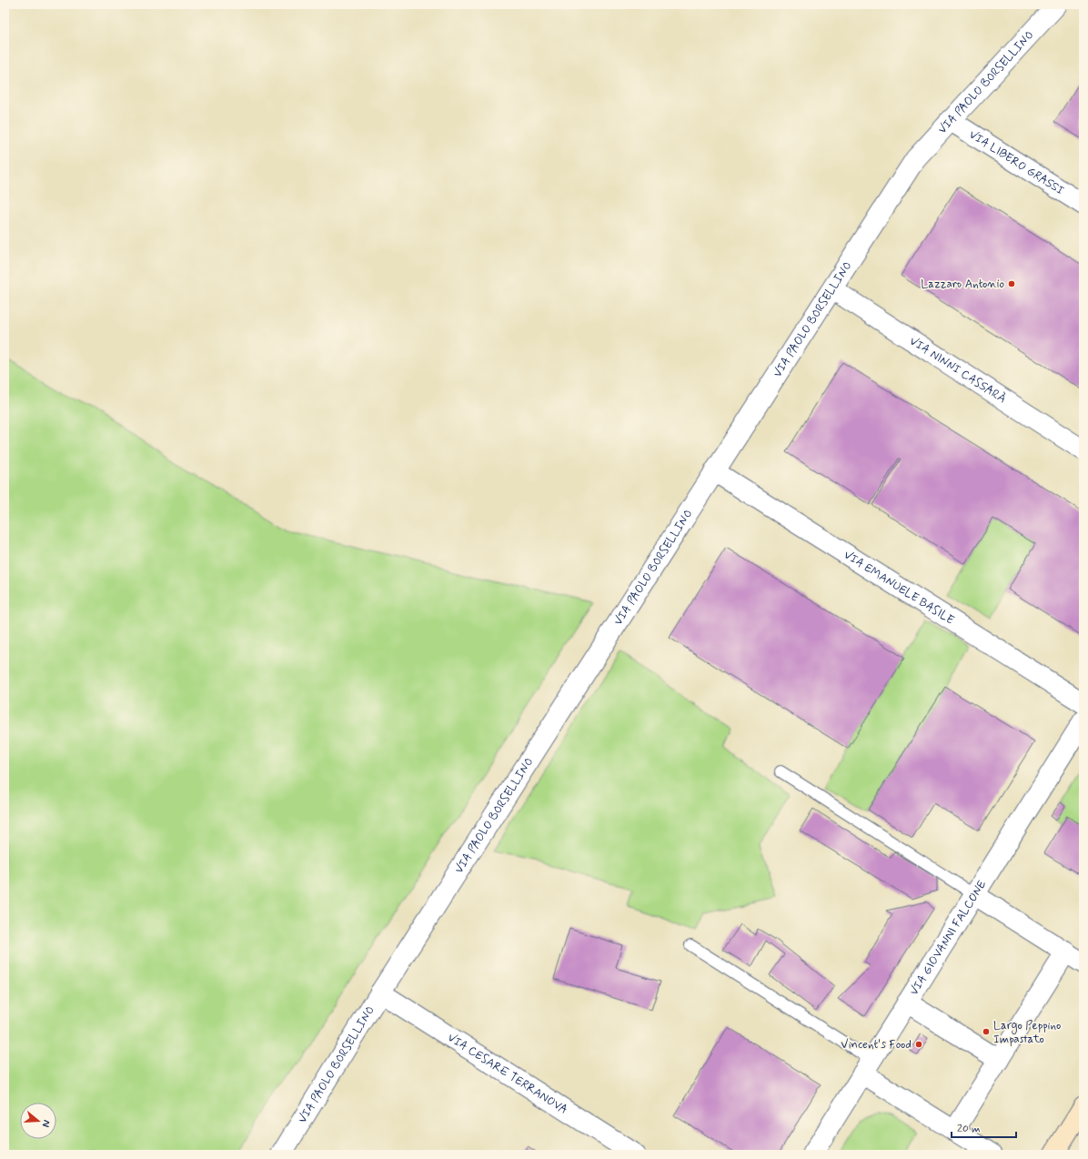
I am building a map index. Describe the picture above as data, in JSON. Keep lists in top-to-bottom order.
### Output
{
  "streets": {
    "street": [
      "VIA PAOLO BORSELLINO",
      "VIA LIBERO GRASSI",
      "VIA NINNI CASSARÀ",
      "VIA EMANUELE BASILE",
      "VIA GIOVANNI FALCONE",
      "VIA CESARE TERRANOVA"
    ]
  },
  "crossings": [
    ["VIA PAOLO BORSELLINO", "VIA LIBERO GRASSI"],
    ["VIA PAOLO BORSELLINO", "VIA NINNI CASSARÀ"],
    ["VIA PAOLO BORSELLINO", "VIA EMANUELE BASILE"],
    ["VIA PAOLO BORSELLINO", "VIA CESARE TERRANOVA"]
  ],
  "places": ["Lazzaro Antonio", "Largo Peppino Impastato", "Vincent's Food"],
  "scale_bar": "20 m",
  "north": "right"
}
